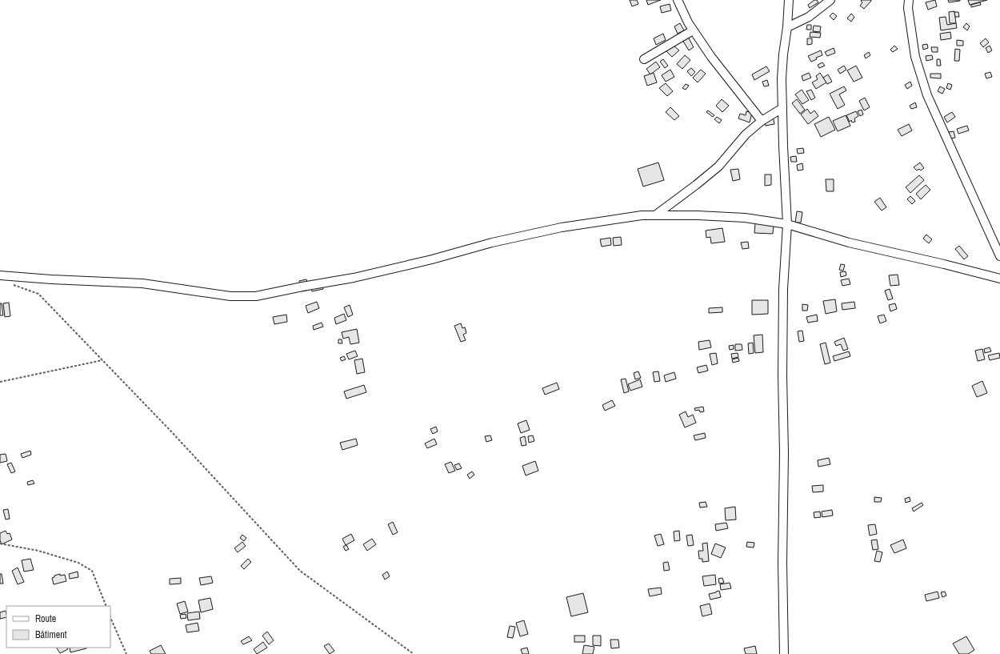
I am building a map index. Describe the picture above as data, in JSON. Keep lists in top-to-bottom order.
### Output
{
  "legend": ["Route", "Bâtiment"]
}
